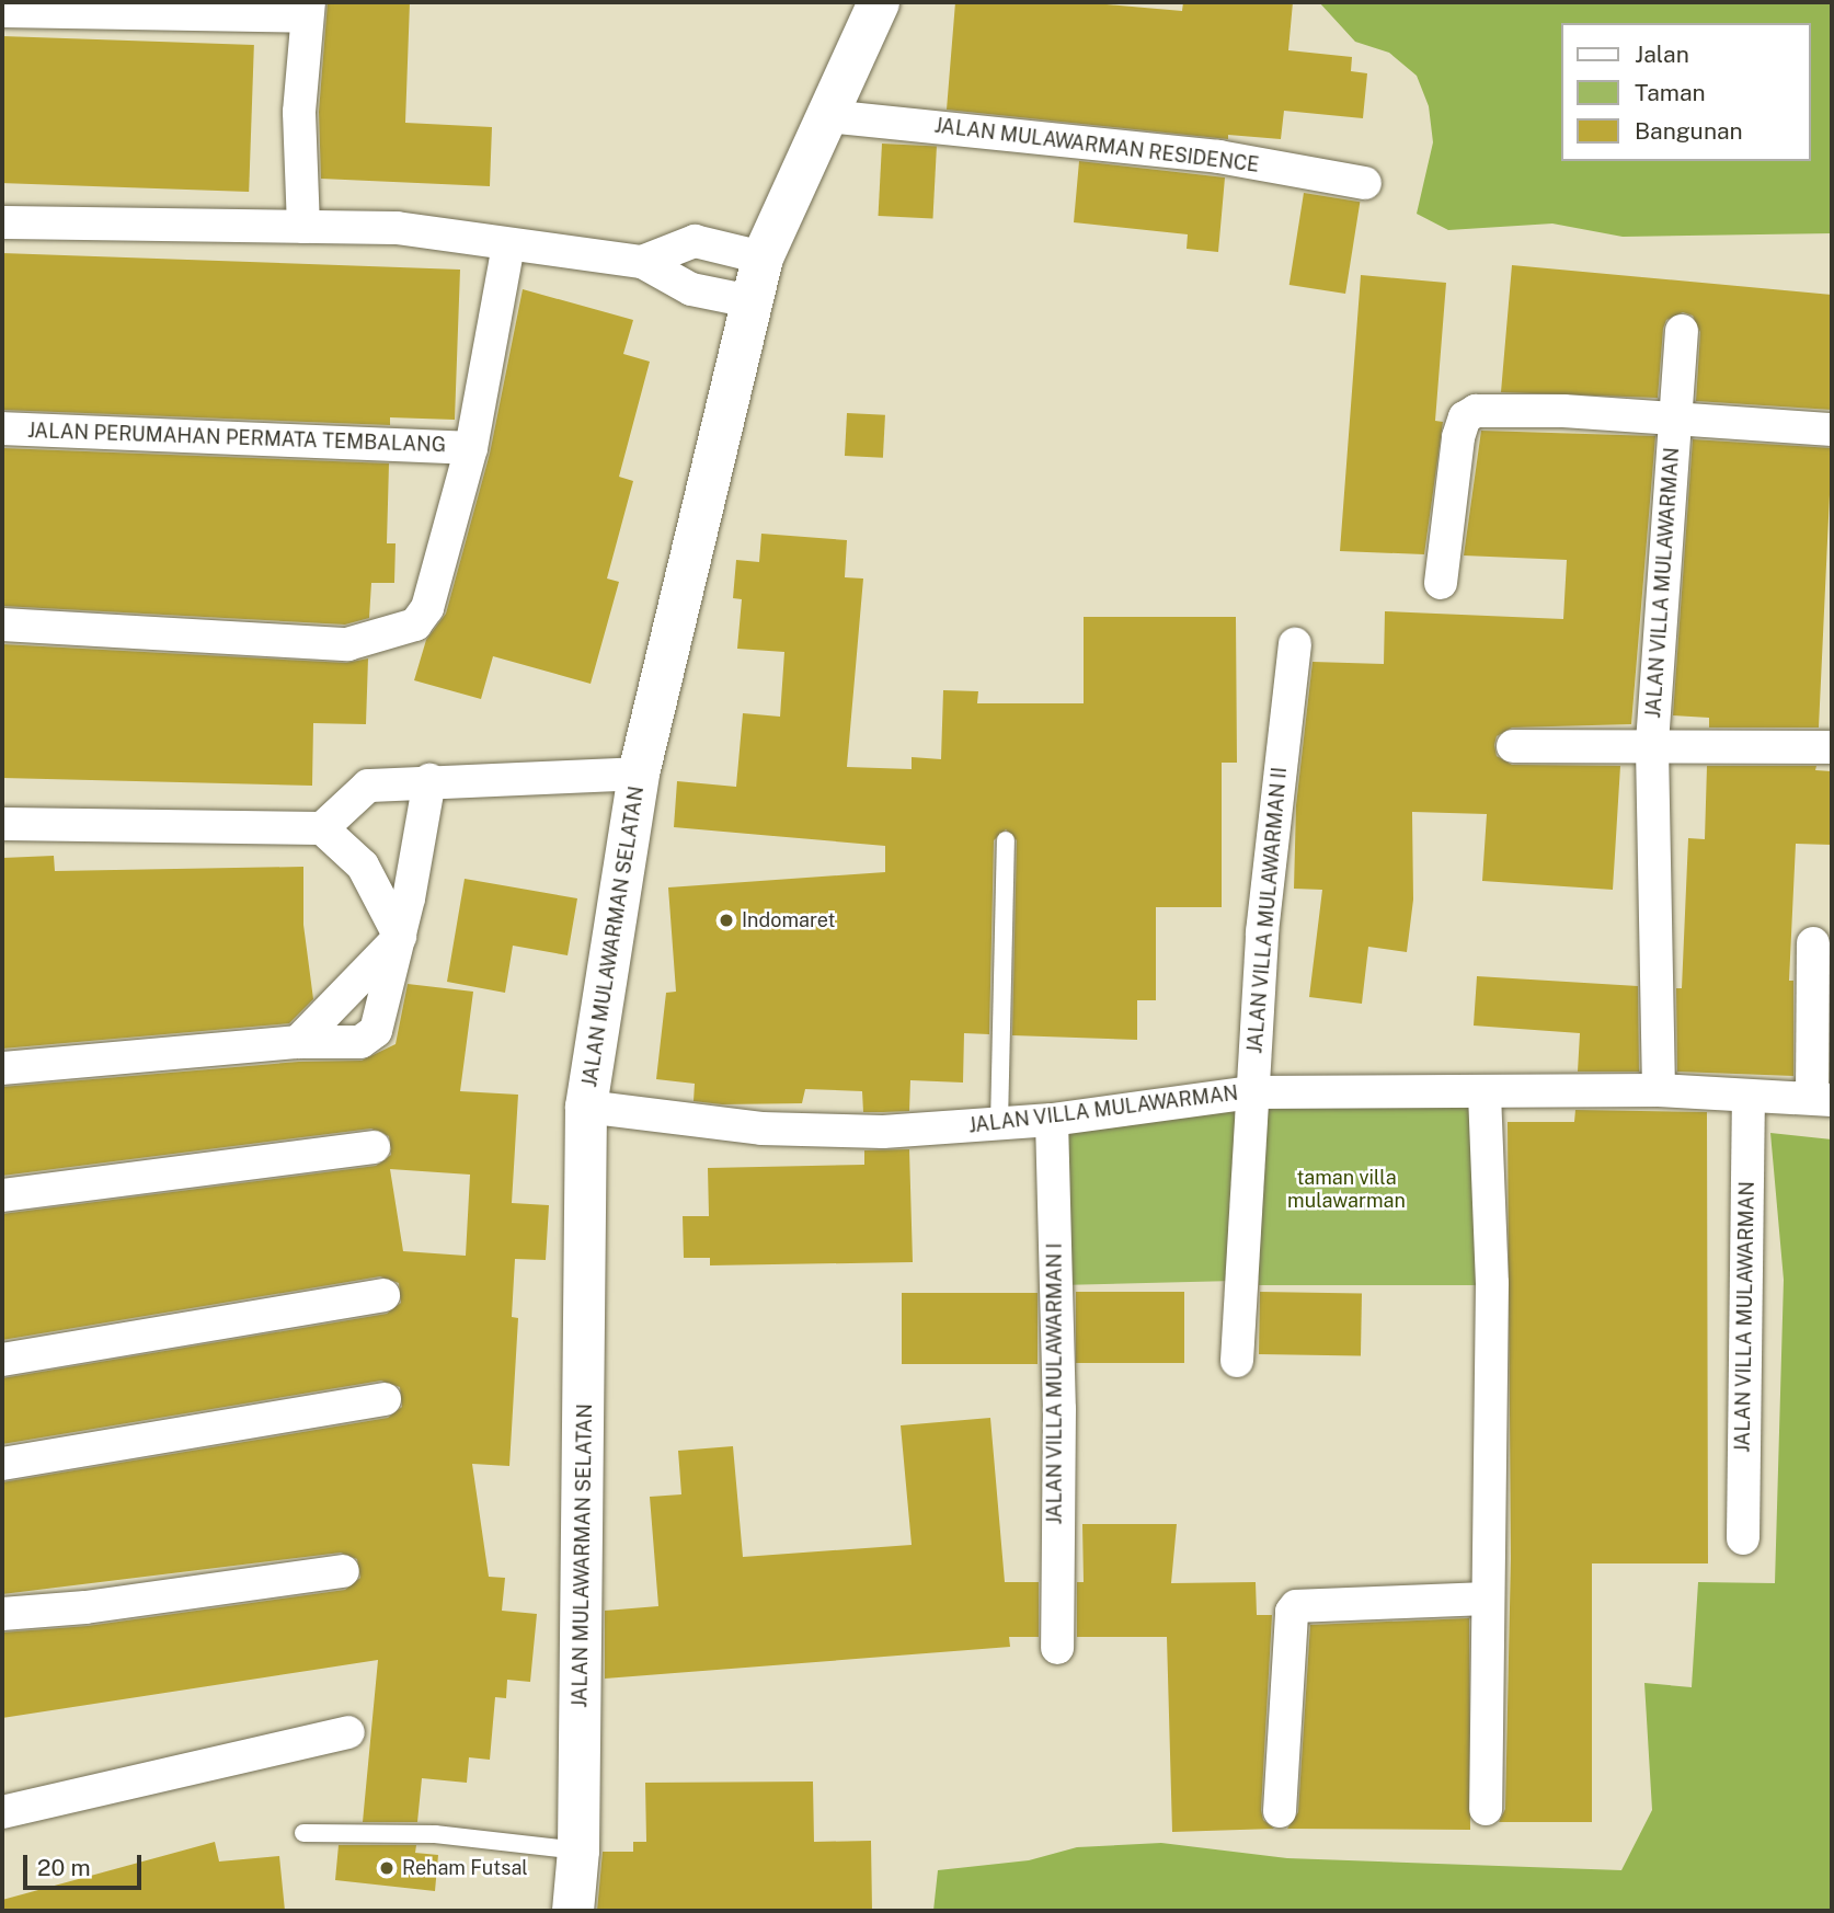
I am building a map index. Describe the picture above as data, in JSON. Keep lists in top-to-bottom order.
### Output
{
  "streets": {
    "street": [
      "JALAN MULAWARMAN RESIDENCE",
      "JALAN PERUMAHAN PERMATA TEMBALANG",
      "JALAN VILLA MULAWARMAN",
      "JALAN VILLA MULAWARMAN II",
      "JALAN MULAWARMAN SELATAN",
      "JALAN VILLA MULAWARMAN I"
    ]
  },
  "crossings": [
    ["JALAN MULAWARMAN RESIDENCE", "JALAN MULAWARMAN SELATAN"],
    ["JALAN VILLA MULAWARMAN", "JALAN VILLA MULAWARMAN II"],
    ["JALAN VILLA MULAWARMAN", "JALAN MULAWARMAN SELATAN"],
    ["JALAN VILLA MULAWARMAN", "JALAN VILLA MULAWARMAN I"]
  ],
  "parks": ["taman villa mulawarman"],
  "places": ["Indomaret", "Reham Futsal"],
  "legend": ["Jalan", "Taman", "Bangunan"],
  "scale_bar": "20 m"
}
